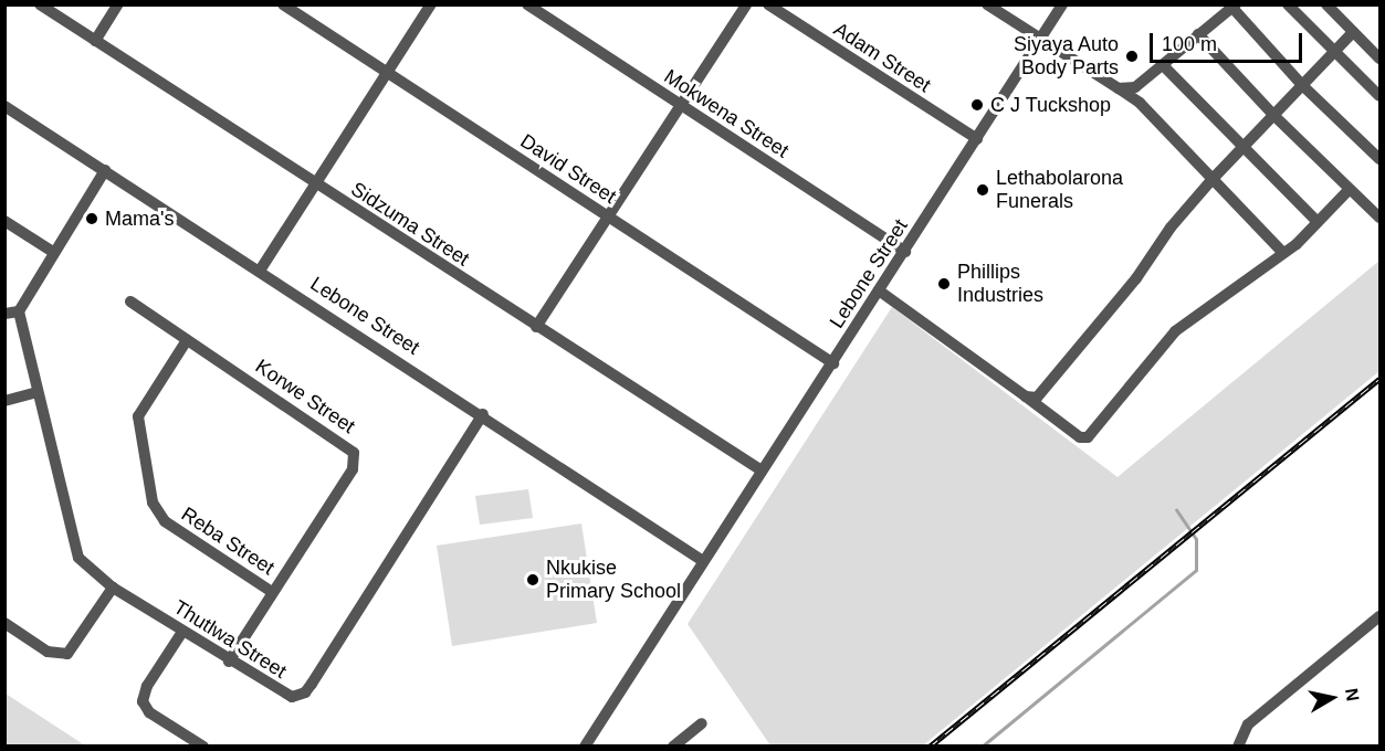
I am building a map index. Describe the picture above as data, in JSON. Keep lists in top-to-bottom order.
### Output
{
  "streets": {
    "street": [
      "Adam Street",
      "Mokwena Street",
      "David Street",
      "Sidzuma Street",
      "Lebone Street",
      "Korwe Street",
      "Reba Street",
      "Thutlwa Street"
    ]
  },
  "crossings": [
    ["Adam Street", "Lebone Street"],
    ["Mokwena Street", "Lebone Street"],
    ["David Street", "Lebone Street"],
    ["Sidzuma Street", "Lebone Street"],
    ["Lebone Street", "Thutlwa Street"],
    ["Korwe Street", "Reba Street"],
    ["Korwe Street", "Thutlwa Street"]
  ],
  "places": [
    "Siyaya Auto Body Parts",
    "C J Tuckshop",
    "Lethabolarona Funerals",
    "Mama's",
    "Phillips Industries",
    "Nkukise Primary School"
  ],
  "scale_bar": "100 m",
  "north": "right"
}
